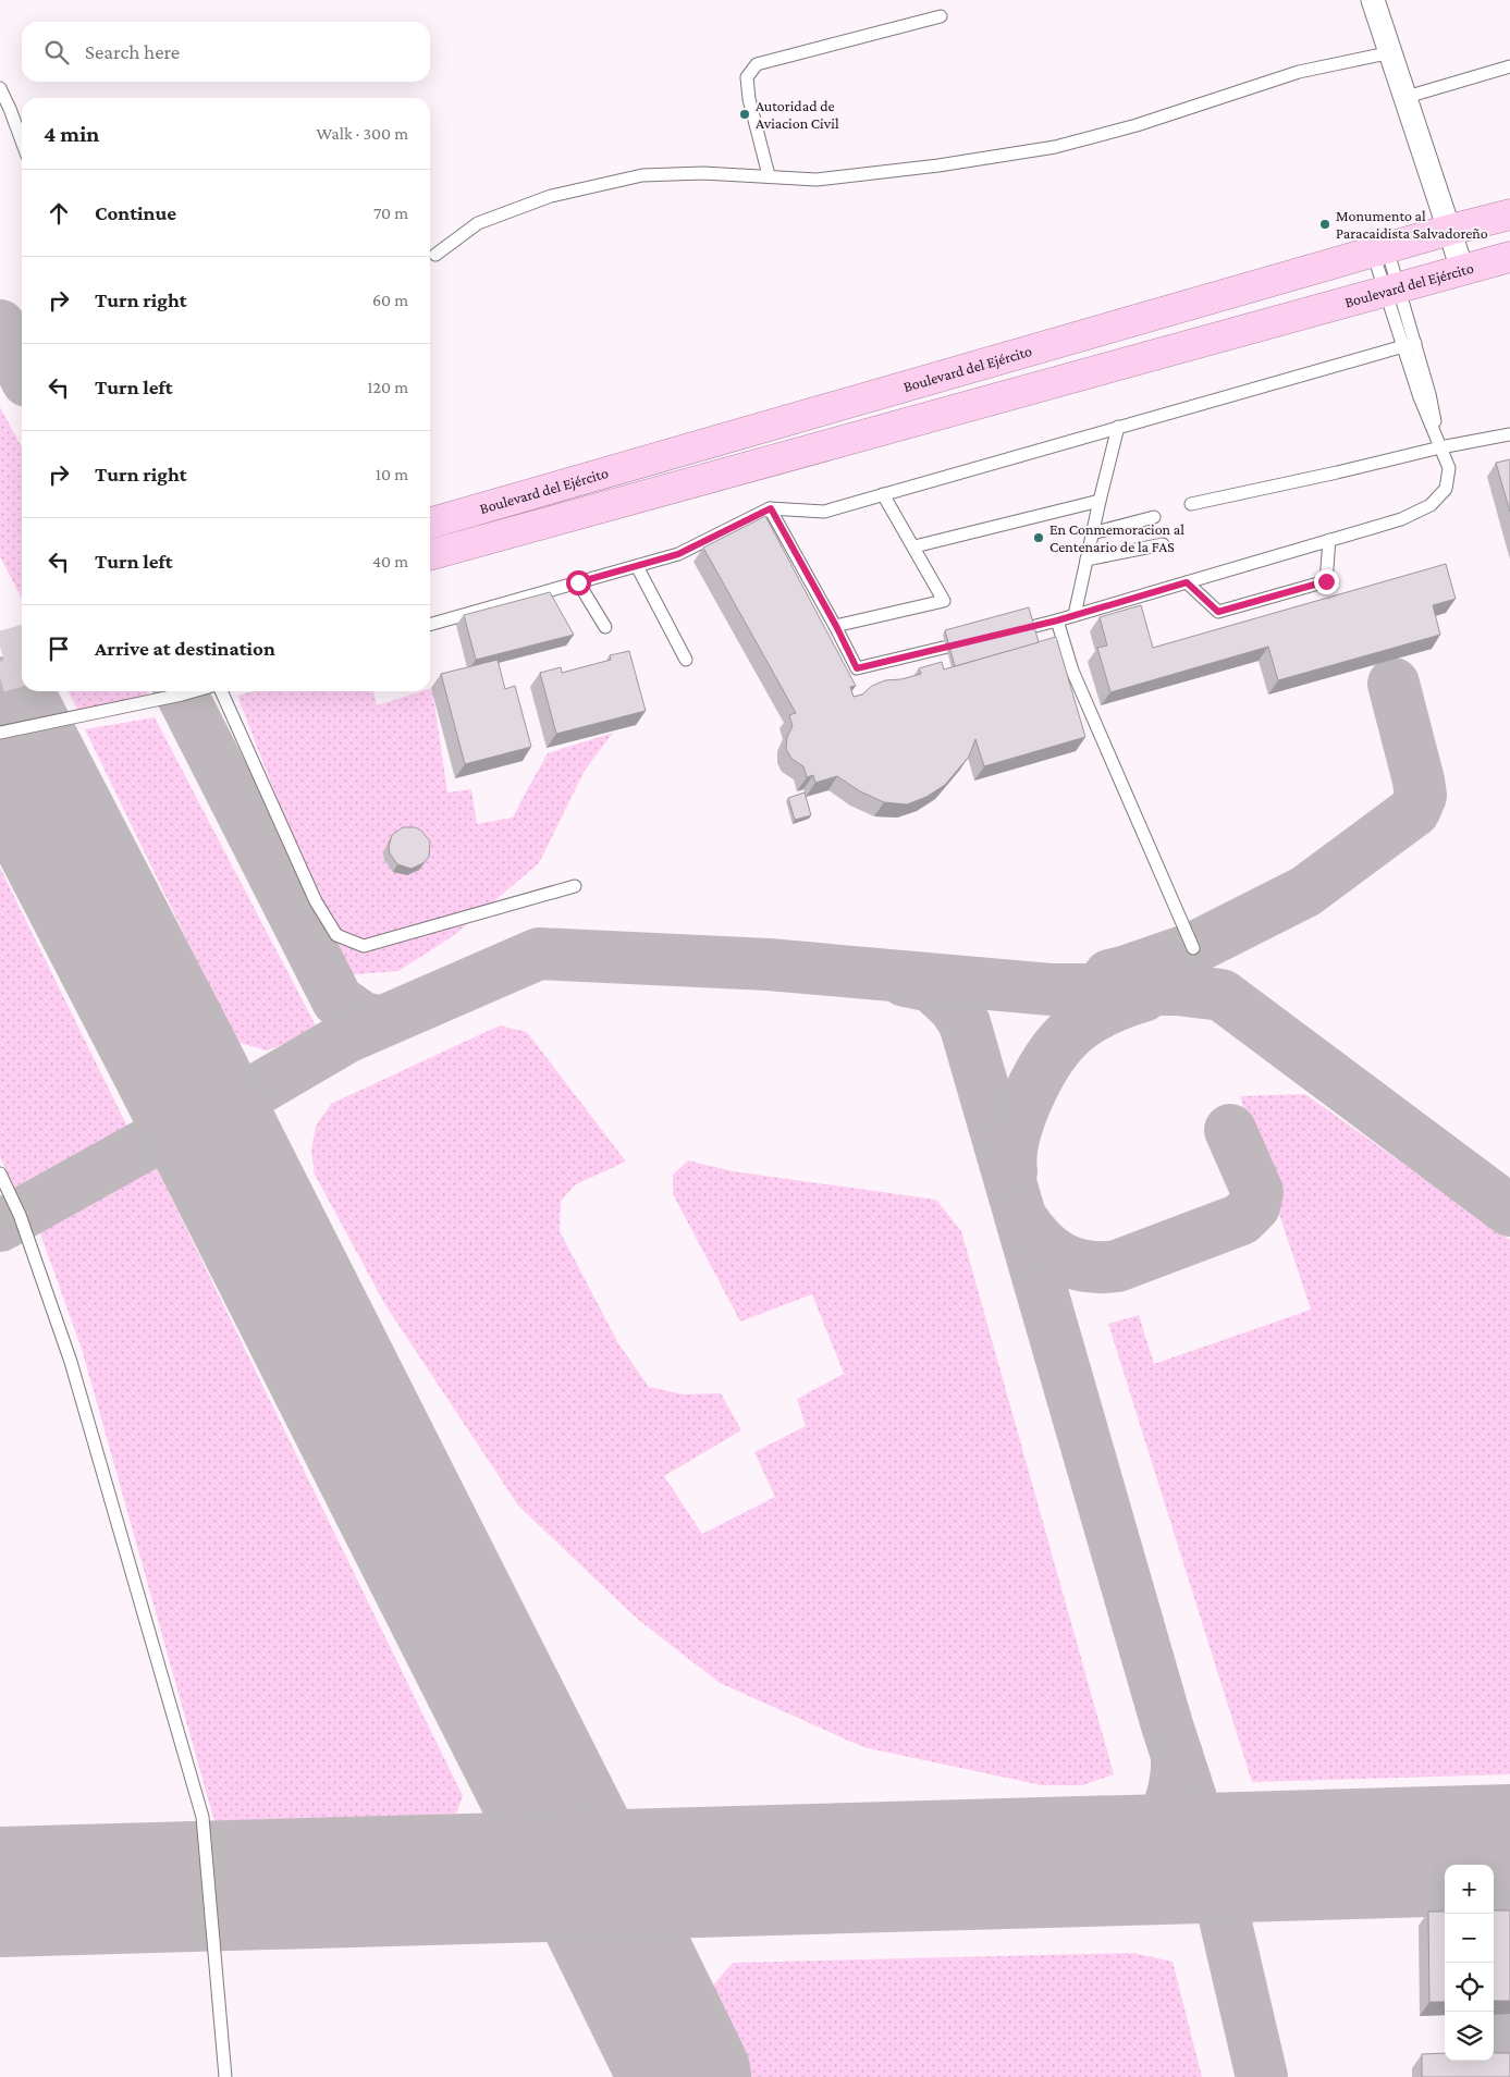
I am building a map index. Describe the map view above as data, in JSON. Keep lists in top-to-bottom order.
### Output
{
  "streets": {
    "highway": ["Boulevard del Ejército"]
  },
  "places": ["Autoridad de Aviacion Civil", "Monumento al Paracaidista Salvadoreño", "En Conmemoracion al Centenario de la FAS"],
  "page": {
    "search": "Search here",
    "heading": ["4 min", "Walk · 300 m"],
    "list": [
      ["Continue", "70 m"],
      ["Turn right", "60 m"],
      ["Turn left", "120 m"],
      ["Turn right", "10 m"],
      ["Turn left", "40 m"],
      "Arrive at destination"
    ],
    "map_buttons": ["+", "−"]
  }
}
